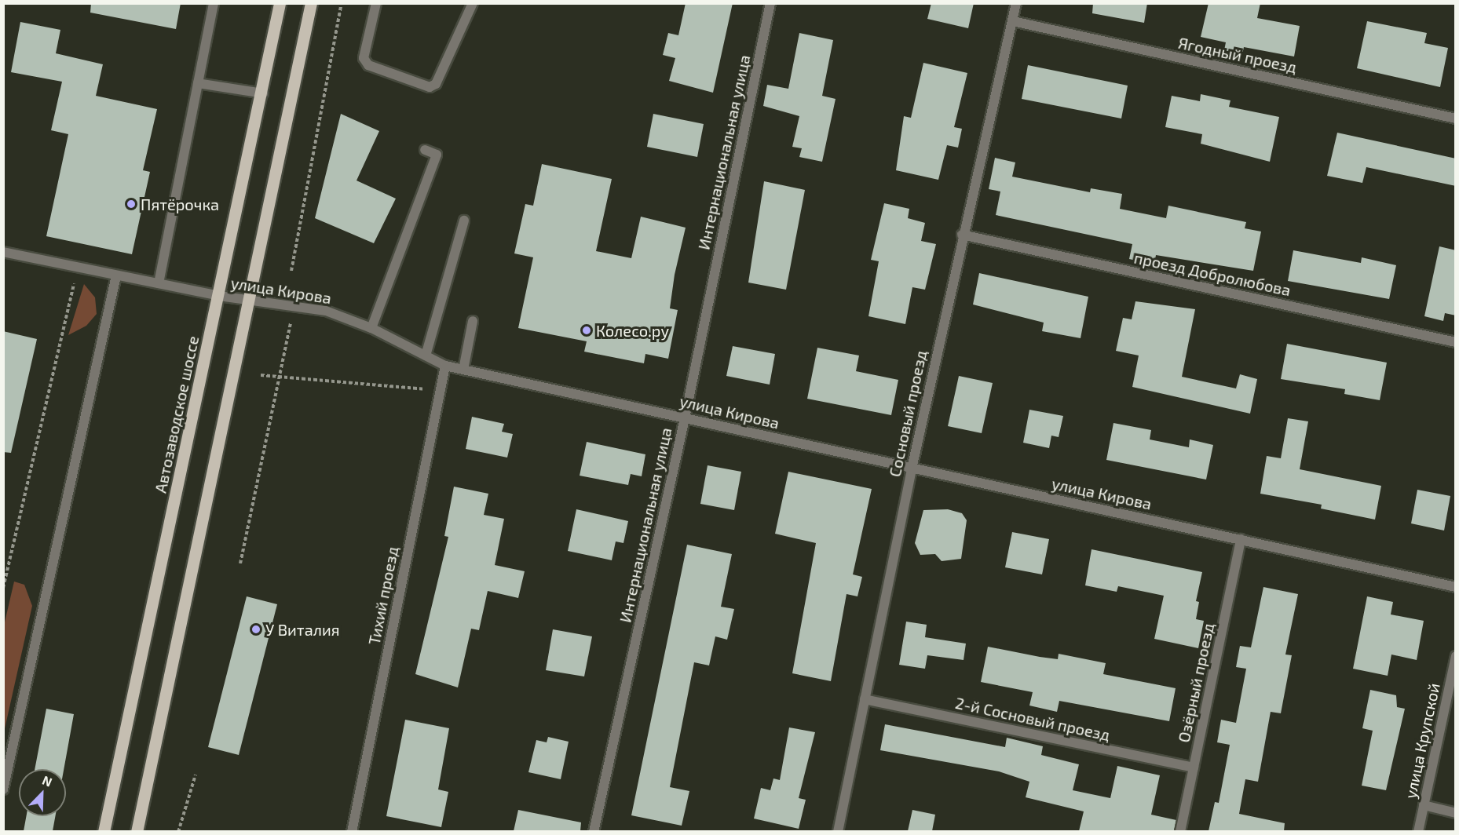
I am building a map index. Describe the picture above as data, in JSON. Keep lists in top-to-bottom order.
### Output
{
  "streets": {
    "main road": ["Автозаводское шоссе"],
    "street": [
      "Ягодный проезд",
      "Интернациональная улица",
      "проезд Добролюбова",
      "улица Кирова",
      "Сосновый проезд",
      "Тихий проезд",
      "Озёрный проезд",
      "2-й Сосновый проезд",
      "улица Крупской"
    ]
  },
  "crossings": [
    ["Ягодный проезд", "Сосновый проезд"],
    ["Интернациональная улица", "улица Кирова"],
    ["проезд Добролюбова", "Сосновый проезд"],
    ["улица Кирова", "Сосновый проезд"],
    ["улица Кирова", "Автозаводское шоссе"],
    ["улица Кирова", "Тихий проезд"],
    ["улица Кирова", "Озёрный проезд"],
    ["Сосновый проезд", "2-й Сосновый проезд"],
    ["Озёрный проезд", "2-й Сосновый проезд"]
  ],
  "places": ["Пятёрочка", "Колесо.ру", "У Виталия"],
  "north": "top right"
}
